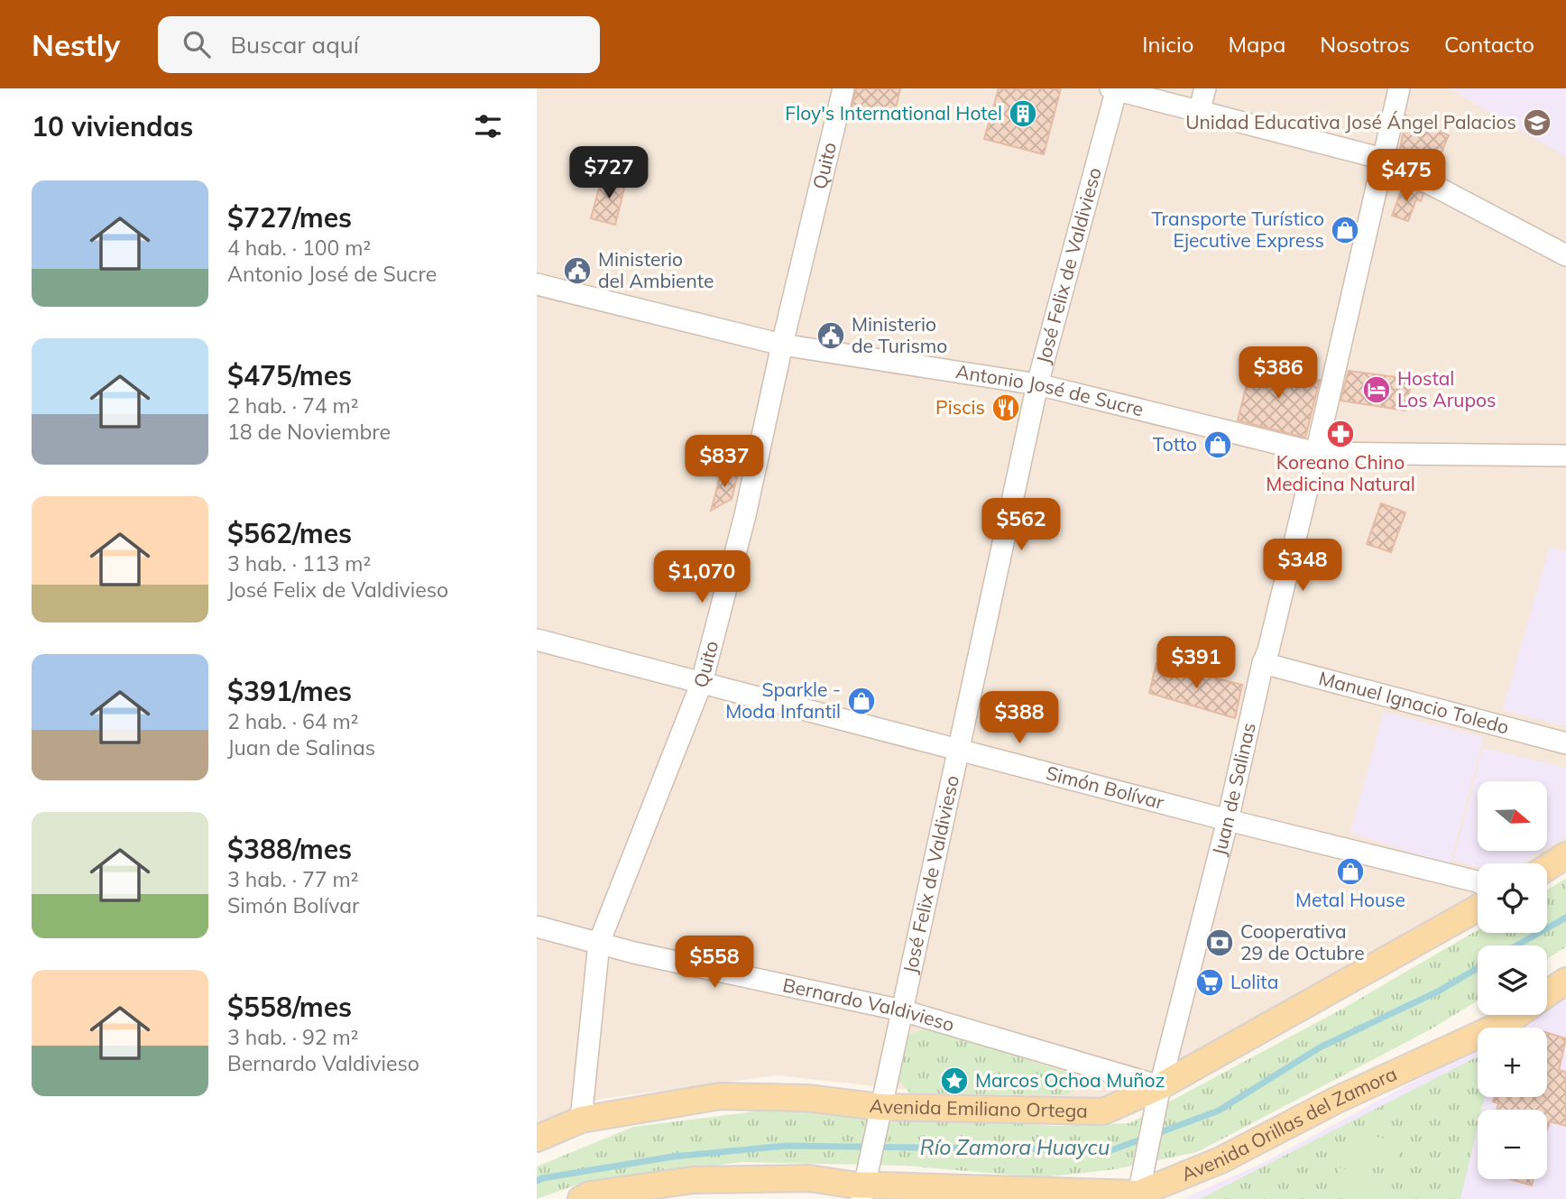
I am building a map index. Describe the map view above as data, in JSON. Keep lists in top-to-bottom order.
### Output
{
  "streets": {
    "main road": ["Avenida Emiliano Ortega", "Avenida Orillas del Zamora"],
    "street": [
      "Quito",
      "José Felix de Valdivieso",
      "Antonio José de Sucre",
      "Manuel Ignacio Toledo",
      "Simón Bolívar",
      "Juan de Salinas",
      "Bernardo Valdivieso"
    ]
  },
  "crossings": [
    ["Quito", "Antonio José de Sucre"],
    ["Quito", "Simón Bolívar"],
    ["Quito", "Bernardo Valdivieso"],
    ["Quito", "Avenida Emiliano Ortega"],
    ["José Felix de Valdivieso", "Antonio José de Sucre"],
    ["José Felix de Valdivieso", "Simón Bolívar"],
    ["José Felix de Valdivieso", "Bernardo Valdivieso"],
    ["José Felix de Valdivieso", "Avenida Emiliano Ortega"],
    ["José Felix de Valdivieso", "Avenida Orillas del Zamora"],
    ["Antonio José de Sucre", "Juan de Salinas"],
    ["Manuel Ignacio Toledo", "Juan de Salinas"],
    ["Simón Bolívar", "Juan de Salinas"],
    ["Juan de Salinas", "Bernardo Valdivieso"],
    ["Juan de Salinas", "Avenida Emiliano Ortega"],
    ["Juan de Salinas", "Avenida Orillas del Zamora"],
    ["Bernardo Valdivieso", "Avenida Emiliano Ortega"]
  ],
  "water": ["Río Zamora Huaycu"],
  "places": {
    "building": ["Floy's International Hotel"],
    "school or university": ["Unidad Educativa José Ángel Palacios"],
    "shop": [
      "Transporte Turístico Ejecutive Express",
      "Totto",
      "Sparkle - Moda Infantil",
      "Metal House"
    ],
    "public building": ["Ministerio del Ambiente", "Ministerio de Turismo"],
    "hotel": ["Hostal Los Arupos"],
    "restaurant": ["Piscis"],
    "pharmacy": ["Koreano Chino Medicina Natural"],
    "bank": ["Cooperativa 29 de Octubre"],
    "supermarket": ["Lolita"],
    "place": ["Marcos Ochoa Muñoz"]
  },
  "north": "right",
  "page": {
    "header": "Nestly",
    "search": "Buscar aquí",
    "nav": [
      "Inicio",
      "Mapa",
      "Nosotros",
      "Contacto"
    ],
    "heading": "10 viviendas",
    "price": [
      "$727",
      "$475",
      "$386",
      "$837",
      "$562",
      "$348",
      "$1,070",
      "$391",
      "$388",
      "$558"
    ],
    "list": [
      {
        "name": "$727/mes",
        "note": "4 hab. · 100 m² · Antonio José de Sucre"
      },
      {
        "name": "$475/mes",
        "note": "2 hab. · 74 m² · 18 de Noviembre"
      },
      {
        "name": "$562/mes",
        "note": "3 hab. · 113 m² · José Felix de Valdivieso"
      },
      {
        "name": "$391/mes",
        "note": "2 hab. · 64 m² · Juan de Salinas"
      },
      {
        "name": "$388/mes",
        "note": "3 hab. · 77 m² · Simón Bolívar"
      },
      {
        "name": "$558/mes",
        "note": "3 hab. · 92 m² · Bernardo Valdivieso"
      }
    ],
    "map_buttons": ["+", "−"]
  }
}
